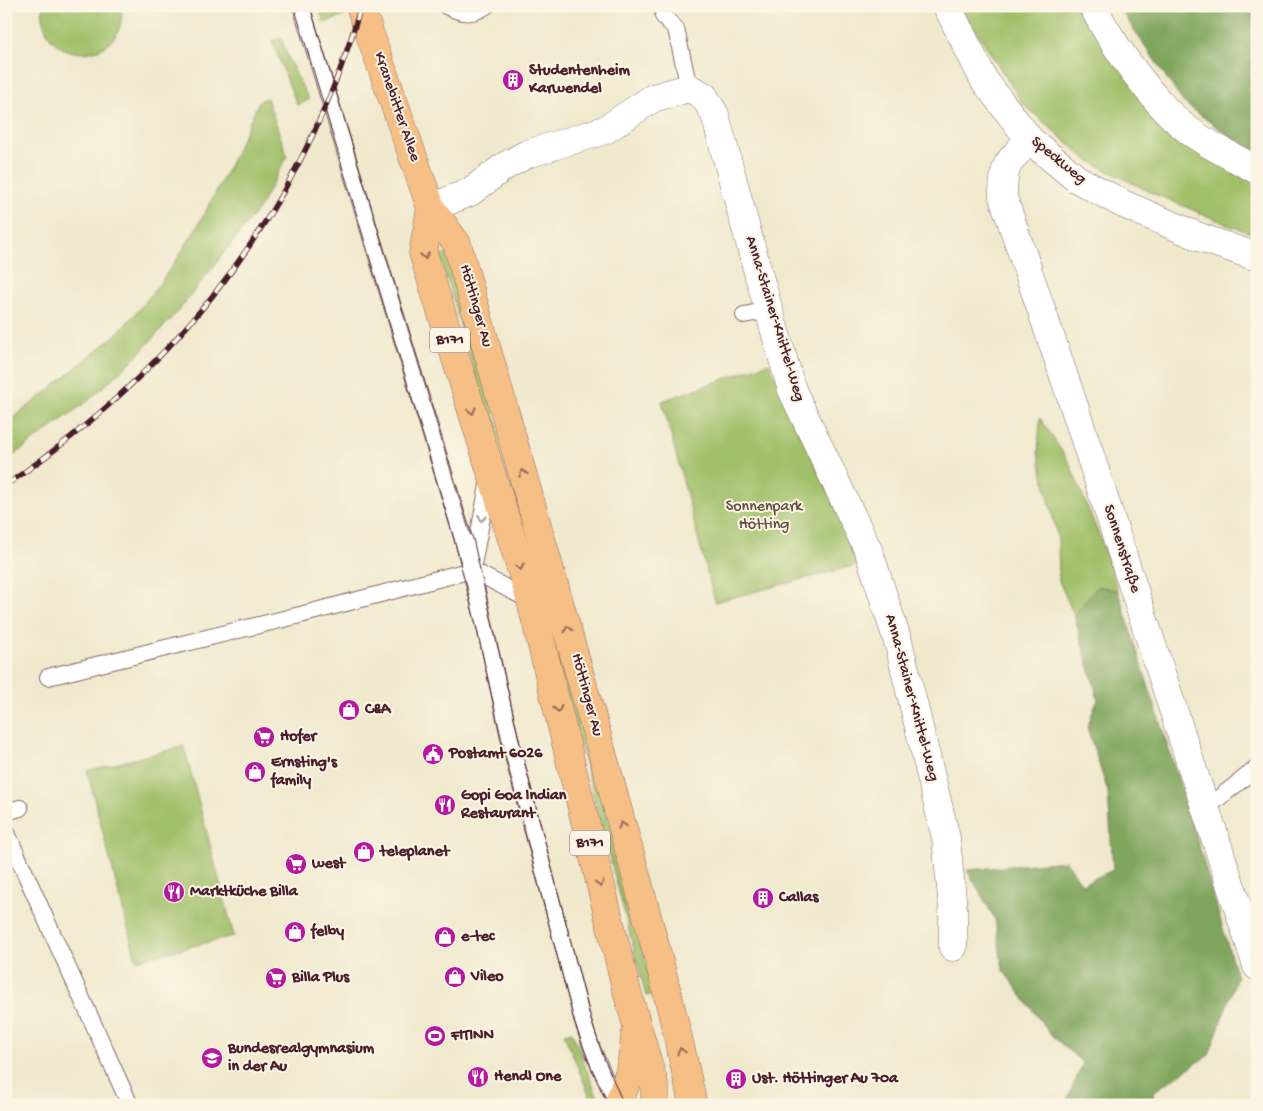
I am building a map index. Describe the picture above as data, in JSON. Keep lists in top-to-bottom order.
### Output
{
  "streets": {
    "main road": ["Kranebitter Allee", "Höttinger Au", "B171"],
    "street": ["Speckweg", "Anna-Stainer-Knittel-Weg", "Sonnenstraße"]
  },
  "crossings": [
    ["Kranebitter Allee", "Höttinger Au"],
    ["Speckweg", "Sonnenstraße"]
  ],
  "parks": ["Sonnenpark Hötting"],
  "places": {
    "building": ["Studentenheim Karwendel", "Callas", "Ust. Höttinger Au 70a"],
    "shop": [
      "C&A",
      "Ernsting's family",
      "teleplanet",
      "felby",
      "e-tec",
      "Vileo"
    ],
    "supermarket": ["Hofer", "west", "Billa Plus"],
    "public building": ["Postamt 6026"],
    "restaurant": ["Gopi Goa Indian Restaurant", "Marktküche Billa", "Hendl One"],
    "sports": ["FITINN"],
    "school or university": ["Bundesrealgymnasium in der Au"]
  }
}
